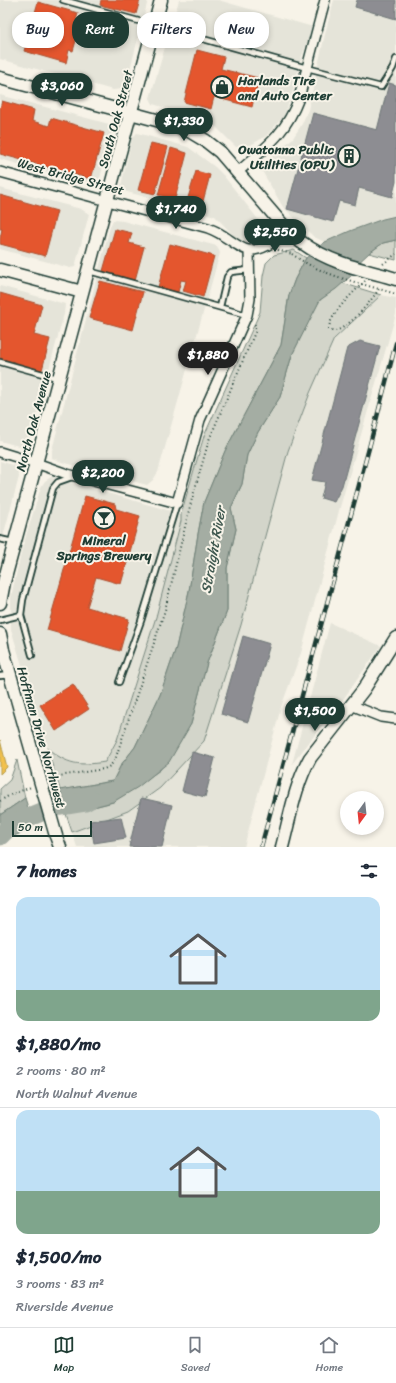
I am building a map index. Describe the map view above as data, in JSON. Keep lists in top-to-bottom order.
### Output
{
  "streets": {
    "main road": ["South Oak Street", "North Oak Avenue", "Hoffman Drive Northwest"],
    "street": ["West Bridge Street"]
  },
  "crossings": [
    ["South Oak Street", "West Bridge Street"],
    ["South Oak Street", "North Oak Avenue"]
  ],
  "water": ["Straight River"],
  "places": {
    "shop": ["Harlands Tire and Auto Center"],
    "building": ["Owatonna Public Utilities (OPU)"],
    "bar": ["Mineral Springs Brewery"]
  },
  "scale_bar": "50 m",
  "north": "bottom",
  "page": {
    "chip": [
      "Buy",
      "Rent",
      "Filters",
      "New"
    ],
    "price": [
      "$3,060",
      "$1,330",
      "$1,740",
      "$2,550",
      "$1,880",
      "$2,200",
      "$1,500"
    ],
    "scale": "50 m",
    "heading": "7 homes",
    "list": [
      {
        "name": "$1,880/mo",
        "note": "2 rooms · 80 m² · North Walnut Avenue"
      },
      {
        "name": "$1,500/mo",
        "note": "3 rooms · 83 m² · Riverside Avenue"
      }
    ],
    "tabs": ["Map", "Saved", "Home"]
  }
}
